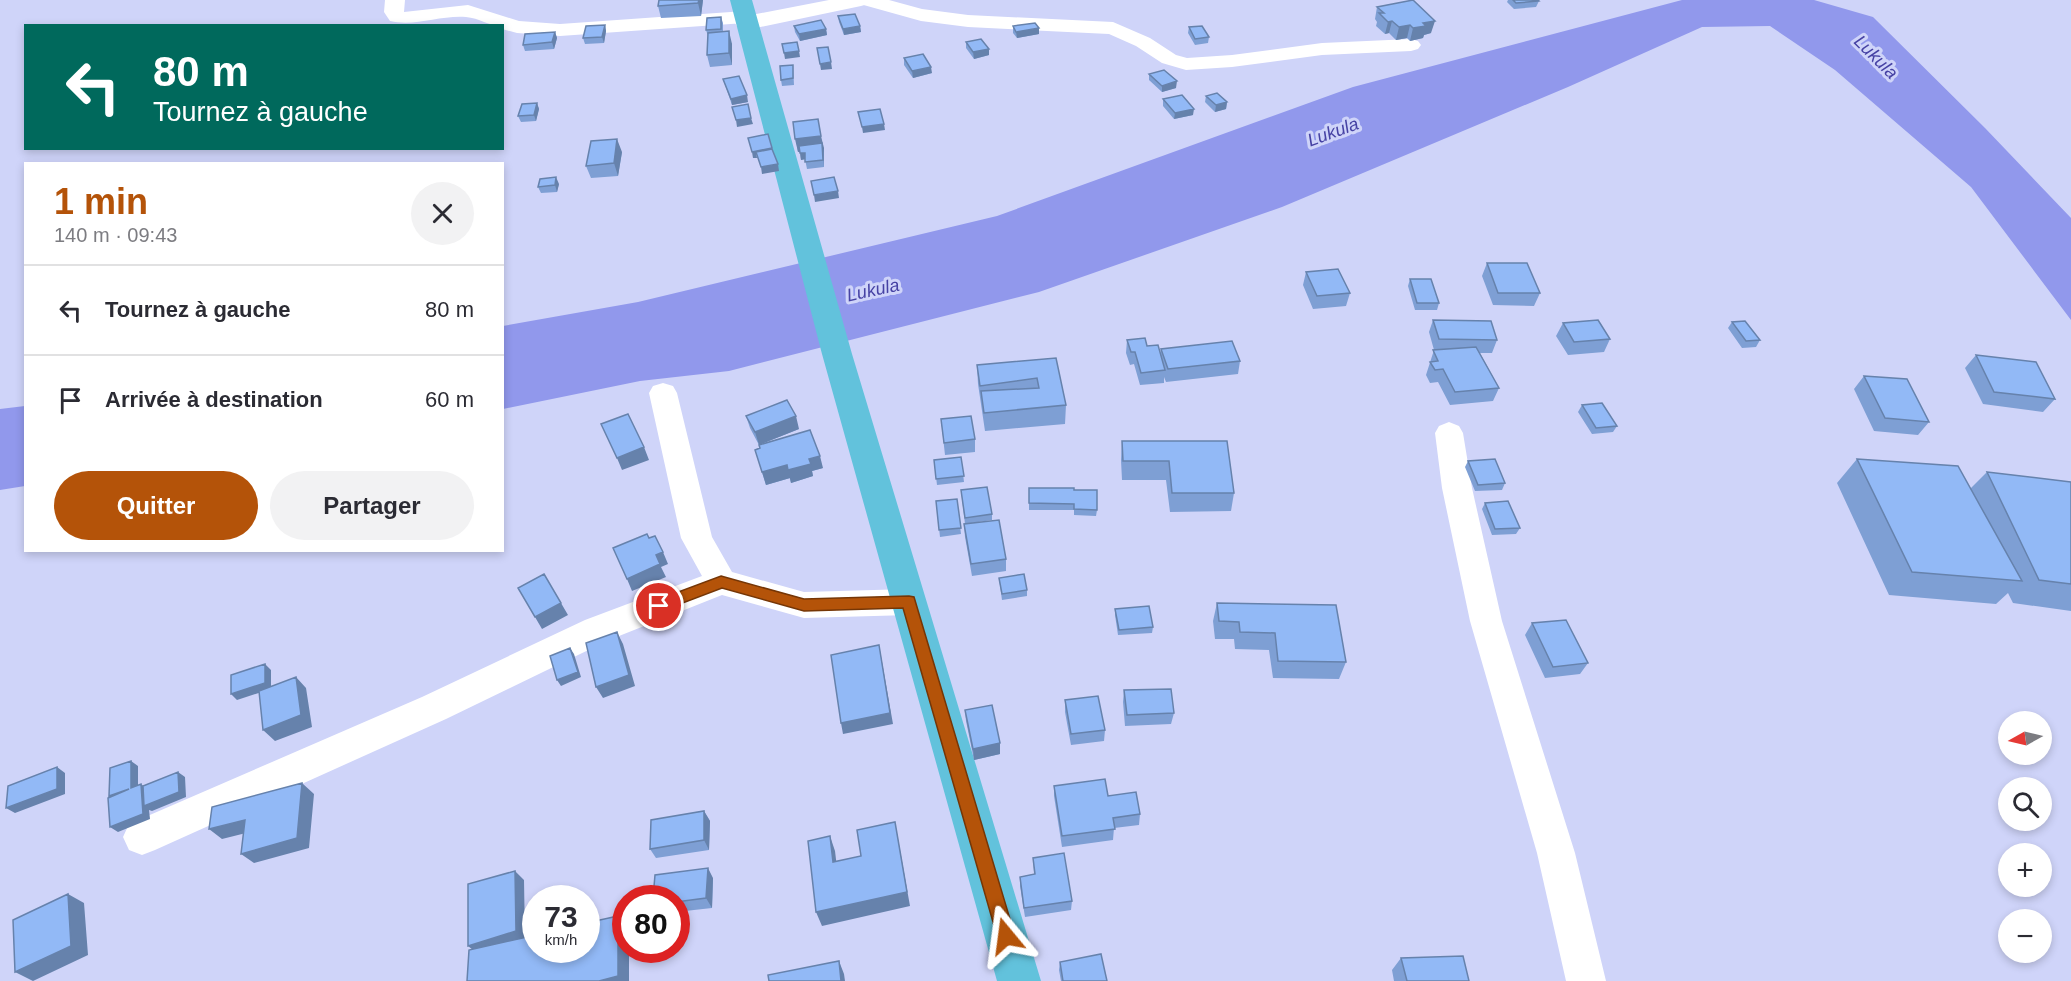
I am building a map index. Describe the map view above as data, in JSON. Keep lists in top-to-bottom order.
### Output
{
  "water": ["Lukula"],
  "north": "left",
  "page": {
    "turn": ["80 m", "Tournez à gauche"],
    "heading": ["1 min", "140 m · 09:43"],
    "list": [
      {
        "name": "Tournez à gauche",
        "value": "80 m"
      },
      {
        "name": "Arrivée à destination",
        "value": "60 m"
      }
    ],
    "buttons": ["Quitter", "Partager"],
    "map_buttons": ["+", "−"],
    "speed": "73 km/h",
    "limit": "80"
  }
}
